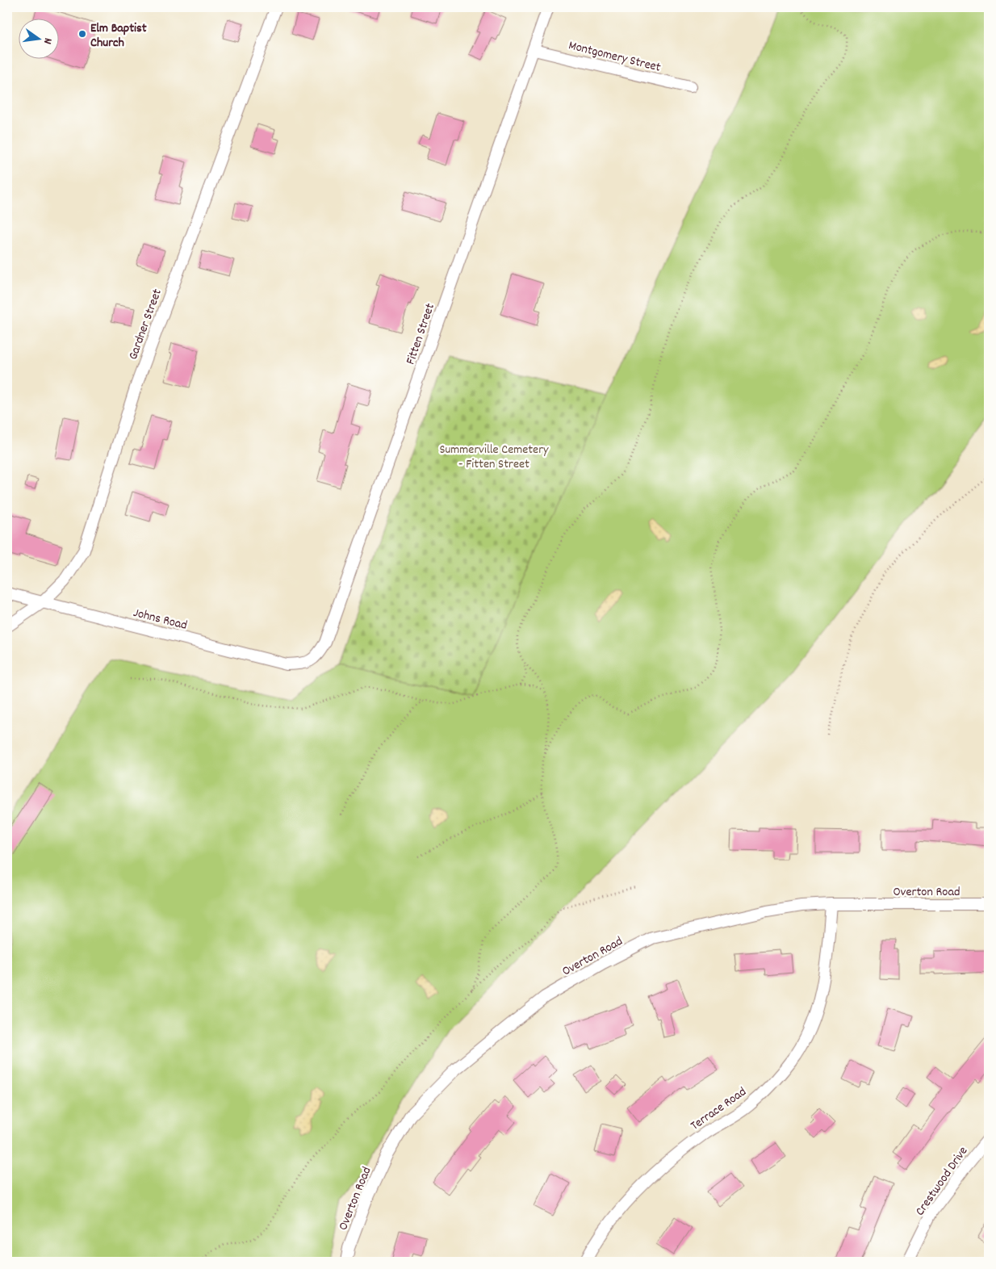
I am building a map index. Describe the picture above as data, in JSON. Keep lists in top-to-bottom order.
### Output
{
  "streets": {
    "street": [
      "Montgomery Street",
      "Gardner Street",
      "Fitten Street",
      "Johns Road",
      "Overton Road",
      "Terrace Road",
      "Crestwood Drive"
    ]
  },
  "crossings": [
    ["Montgomery Street", "Fitten Street"],
    ["Gardner Street", "Johns Road"],
    ["Fitten Street", "Johns Road"],
    ["Overton Road", "Terrace Road"]
  ],
  "parks": ["Summerville Cemetery - Fitten Street"],
  "places": ["Elm Baptist Church"],
  "north": "right"
}
